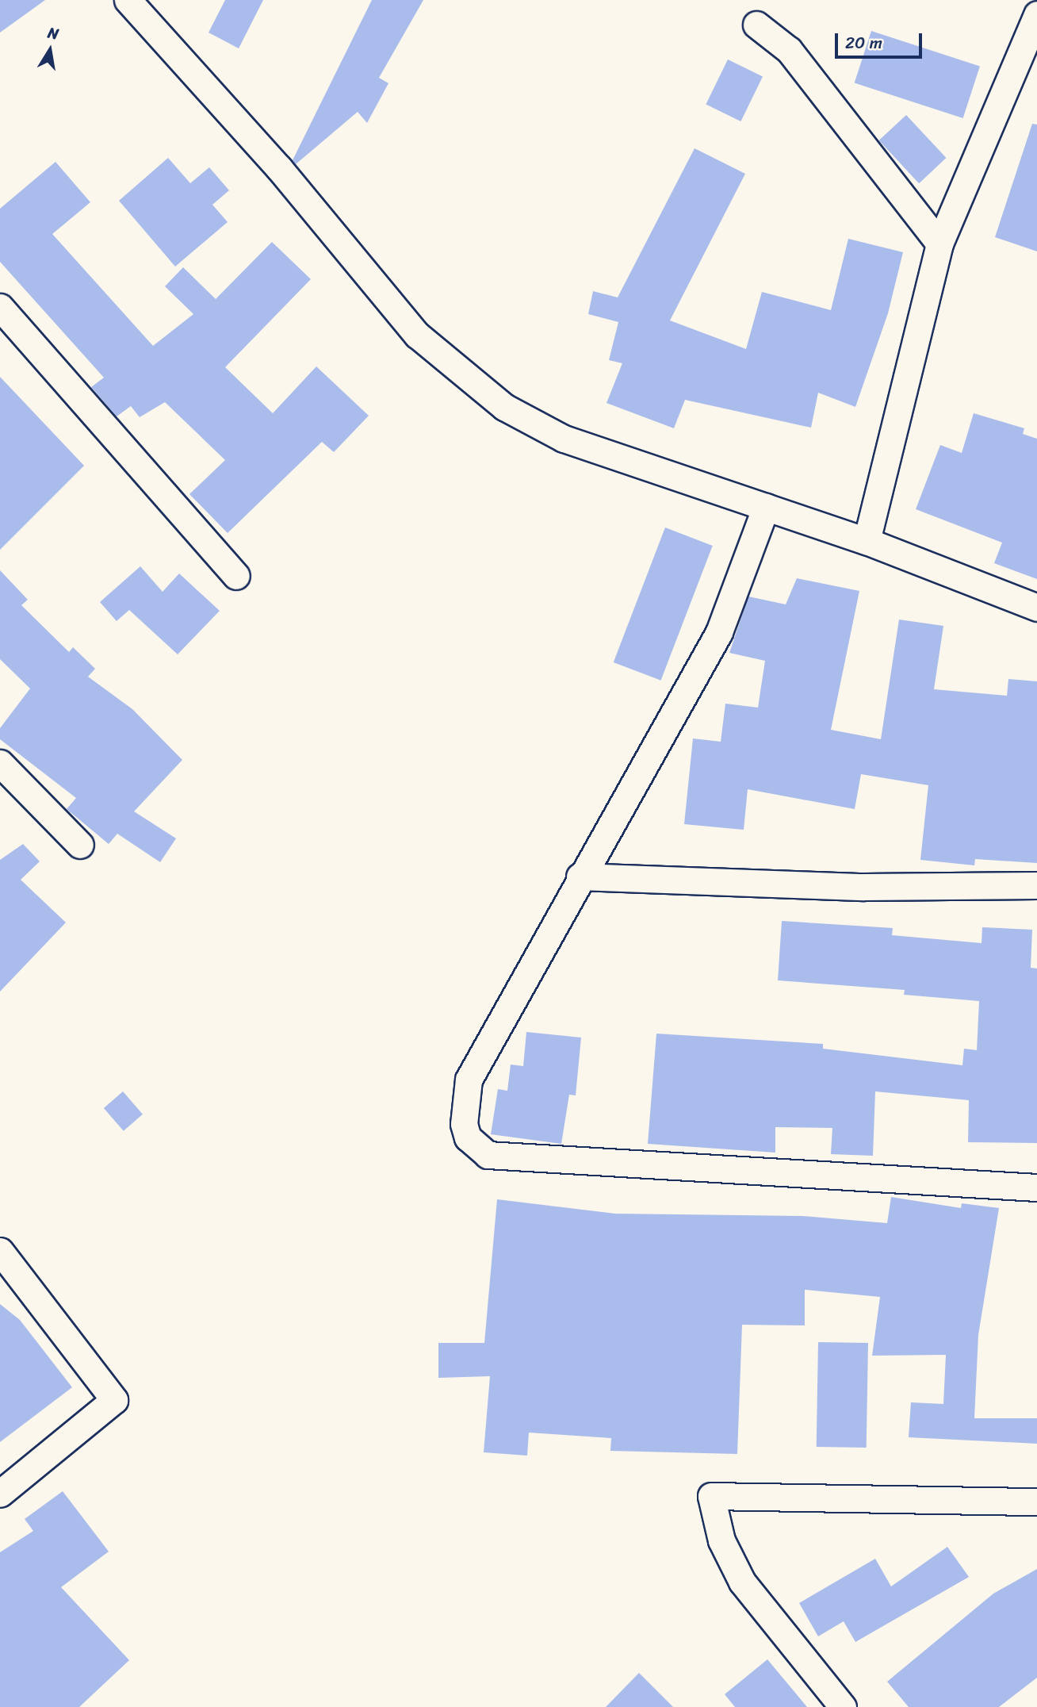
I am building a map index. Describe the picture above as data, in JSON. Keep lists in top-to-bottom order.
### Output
{
  "scale_bar": "20 m",
  "north": "top"
}
